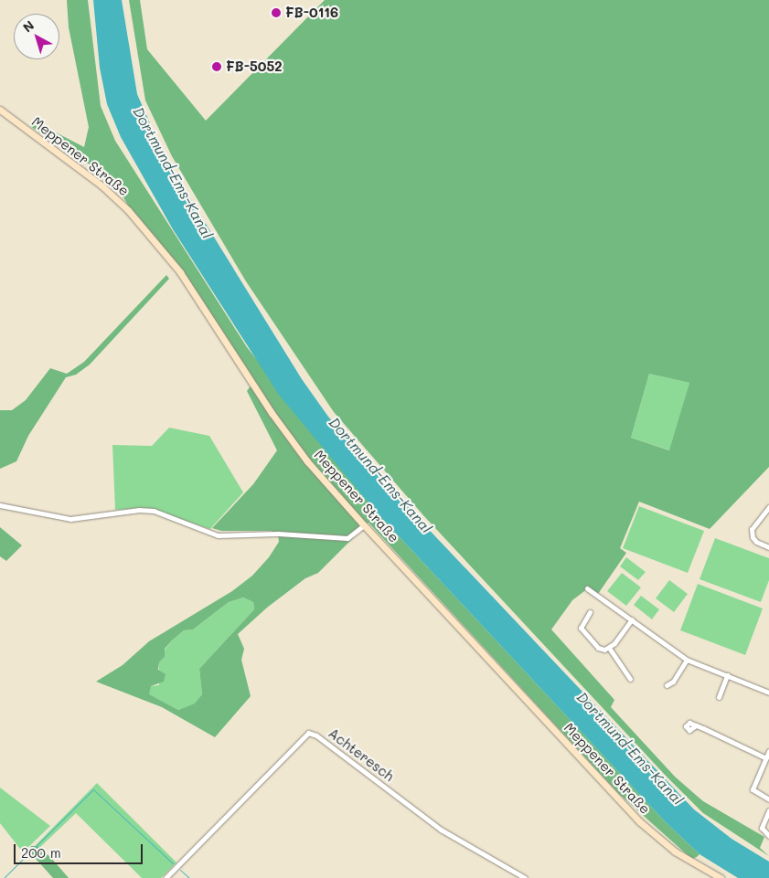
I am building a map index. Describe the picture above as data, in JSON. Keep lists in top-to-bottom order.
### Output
{
  "streets": {
    "main road": ["Meppener Straße"],
    "street": ["Achteresch"]
  },
  "water": ["Dortmund-Ems-Kanal"],
  "places": ["FB-0116", "FB-5052"],
  "scale_bar": "200 m",
  "north": "top left"
}
